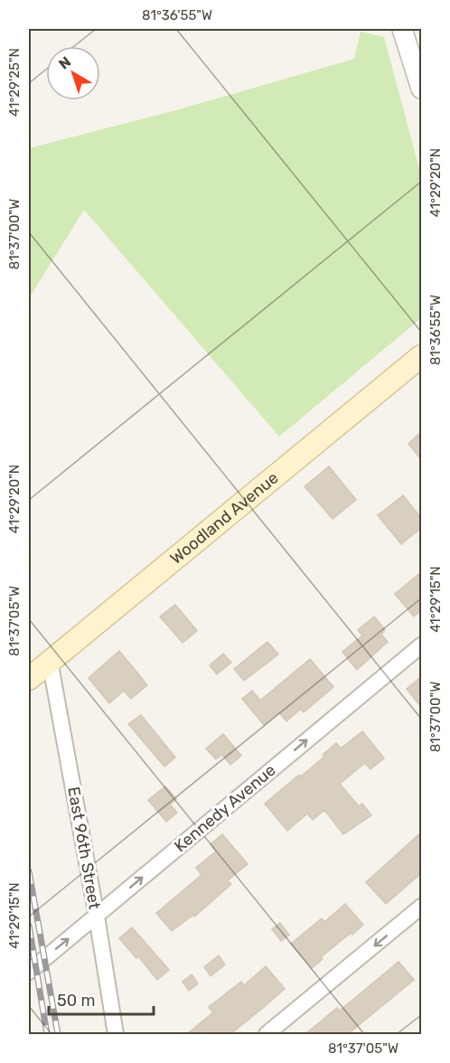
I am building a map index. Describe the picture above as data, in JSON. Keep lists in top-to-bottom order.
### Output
{
  "streets": {
    "main road": ["Woodland Avenue"],
    "street": ["Kennedy Avenue", "East 96th Street"]
  },
  "crossings": [
    ["Woodland Avenue", "East 96th Street"],
    ["Kennedy Avenue", "East 96th Street"]
  ],
  "one_way": ["Kennedy Avenue"],
  "scale_bar": "50 m",
  "north": "top left",
  "coordinates": [
    "81°36'55\"W",
    "41°29'25\"N",
    "41°29'20\"N",
    "81°37'00\"W",
    "41°29'15\"N",
    "81°37'05\"W"
  ]
}
